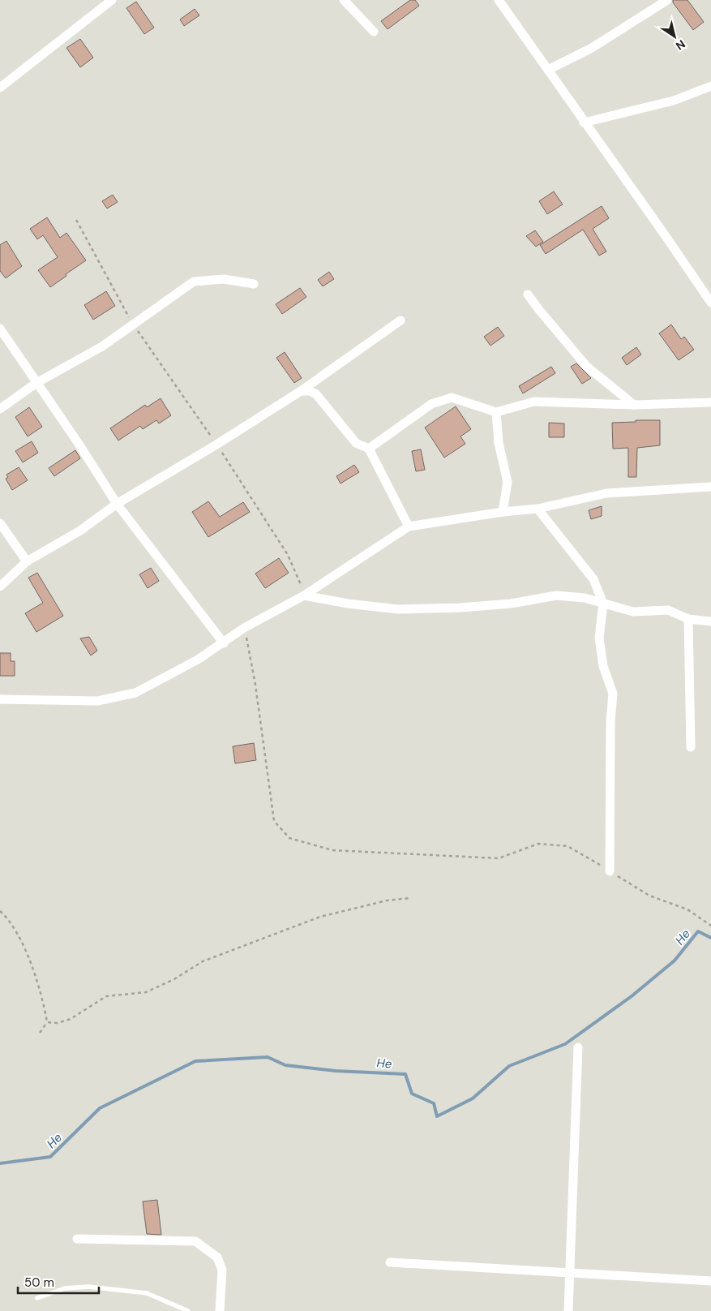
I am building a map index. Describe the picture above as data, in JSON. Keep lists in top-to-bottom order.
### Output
{
  "water": ["He"],
  "scale_bar": "50 m",
  "north": "bottom right"
}
